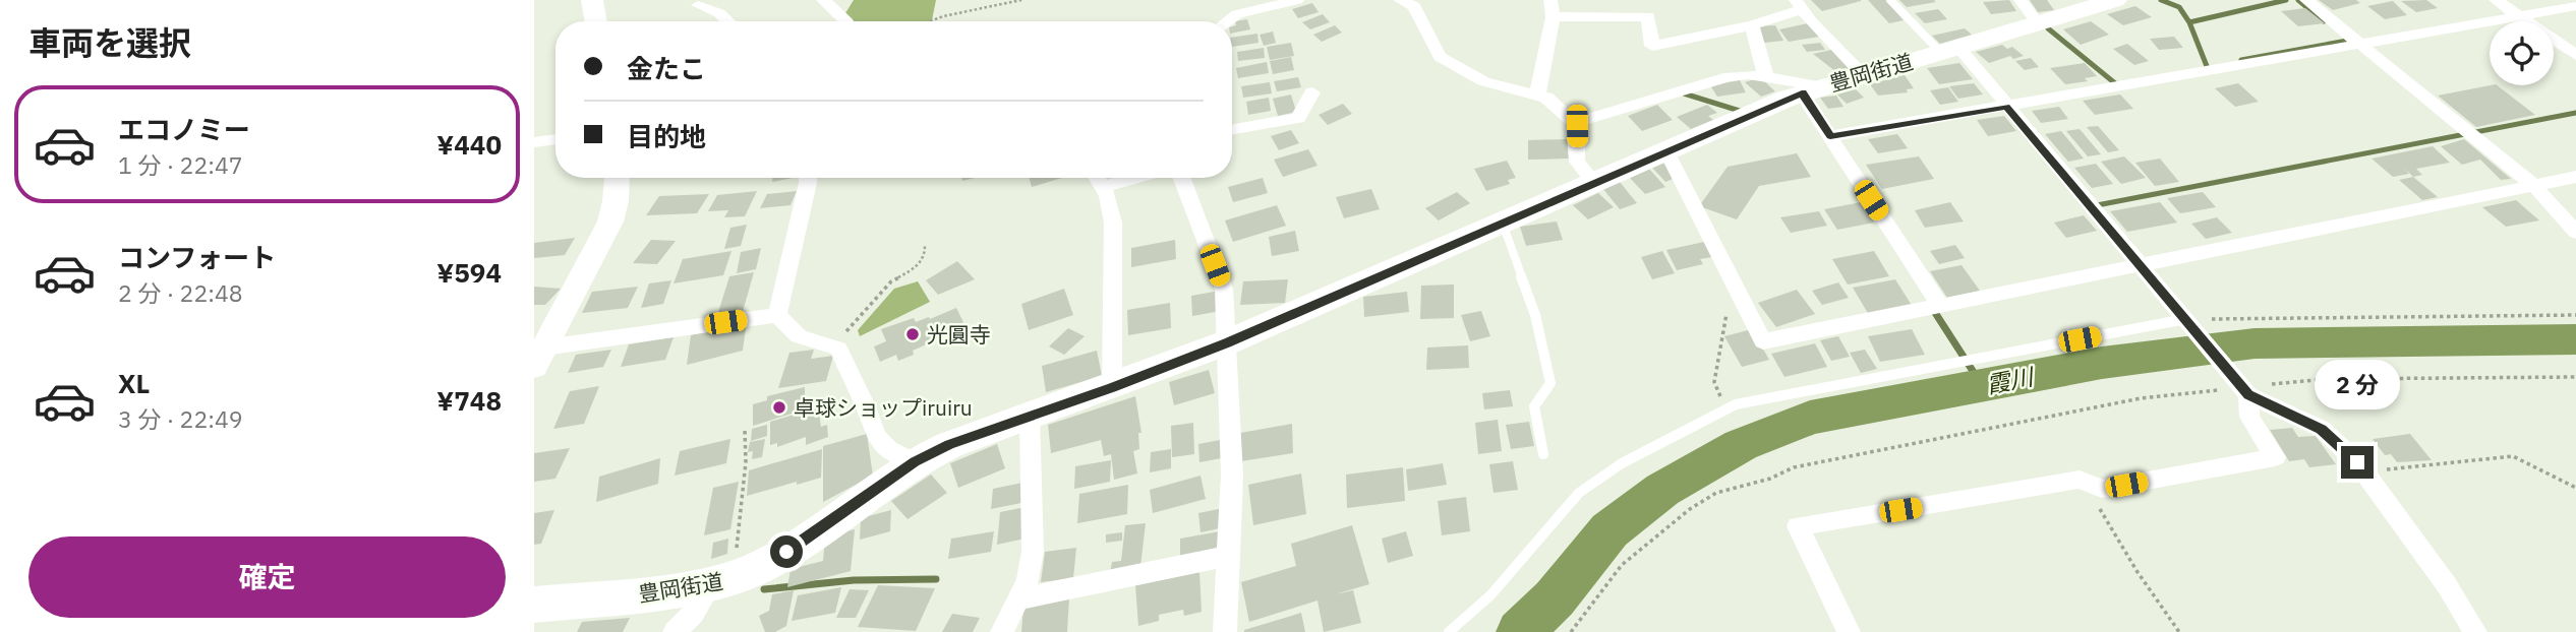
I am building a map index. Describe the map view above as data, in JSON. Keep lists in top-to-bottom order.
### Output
{
  "streets": {
    "main road": ["豊岡街道"]
  },
  "water": ["霞川"],
  "places": ["光圓寺", "卓球ショップiruiru"],
  "page": {
    "heading": "車両を選択",
    "banner": ["金たこ", "目的地"],
    "list": [
      {
        "name": "エコノミー",
        "note": "1 分 · 22:47",
        "value": "¥440"
      },
      {
        "name": "コンフォート",
        "note": "2 分 · 22:48",
        "value": "¥594"
      },
      {
        "name": "XL",
        "note": "3 分 · 22:49",
        "value": "¥748"
      }
    ],
    "bubble": "2 分",
    "buttons": "確定"
  }
}
